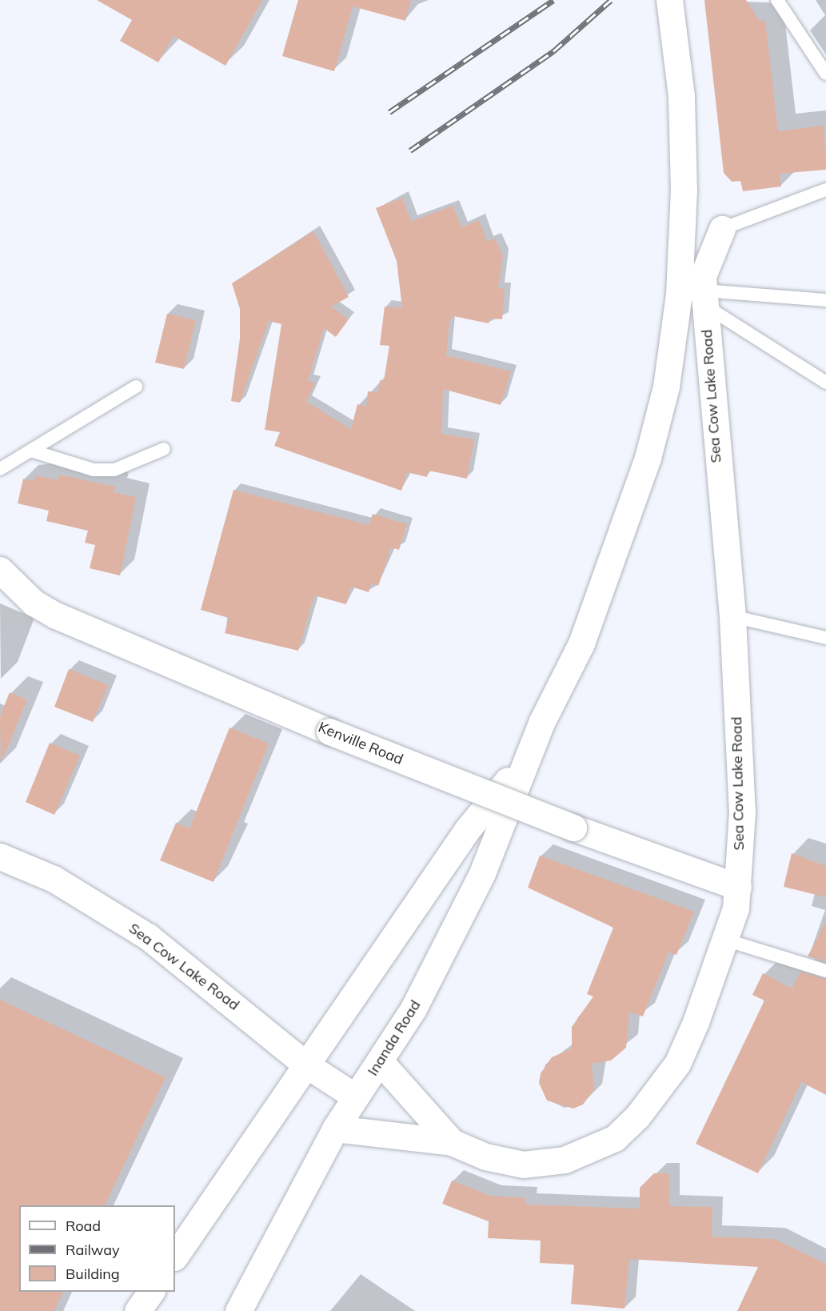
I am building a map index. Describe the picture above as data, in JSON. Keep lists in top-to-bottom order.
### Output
{
  "streets": {
    "street": ["Sea Cow Lake Road", "Kenville Road", "Inanda Road"]
  },
  "crossings": [
    ["Sea Cow Lake Road", "Kenville Road"],
    ["Sea Cow Lake Road", "Inanda Road"]
  ],
  "legend": ["Road", "Railway", "Building"]
}
